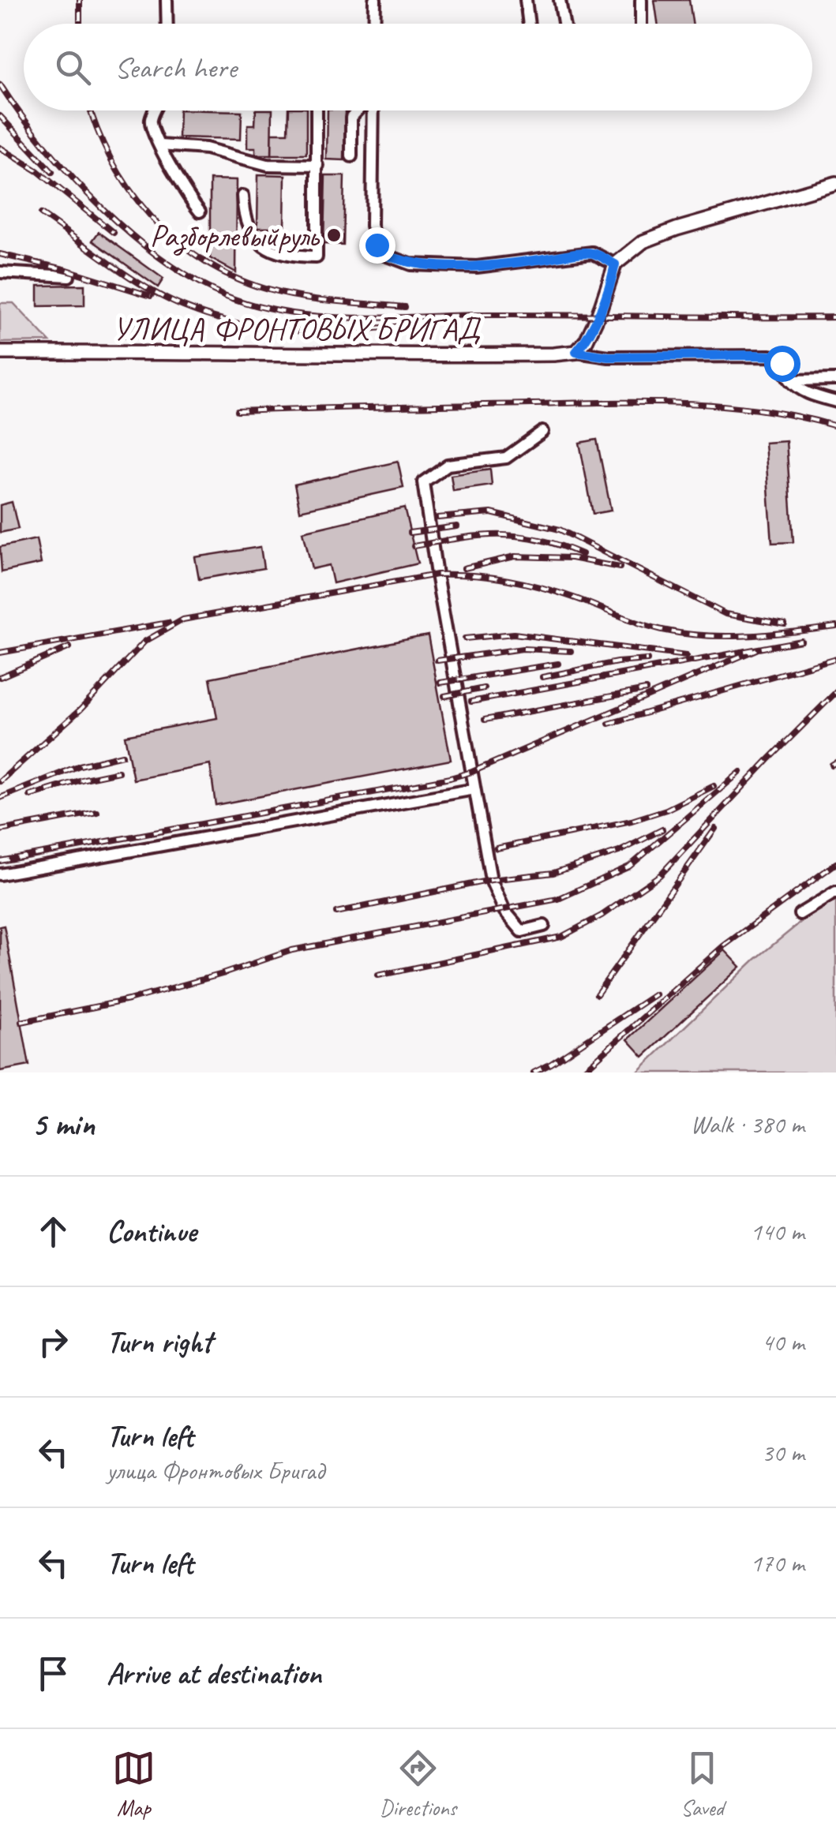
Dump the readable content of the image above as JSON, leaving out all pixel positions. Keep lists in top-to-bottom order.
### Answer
{
  "streets": {
    "main road": ["УЛИЦА ФРОНТОВЫХ БРИГАД"]
  },
  "places": ["Разборлевыйруль"],
  "page": {
    "search": "Search here",
    "heading": ["5 min", "Walk · 380 m"],
    "list": [
      ["Continue", "140 m"],
      ["Turn right", "40 m"],
      ["Turn left", "улица Фронтовых Бригад", "30 m"],
      ["Turn left", "170 m"],
      "Arrive at destination"
    ],
    "nav": ["Map", "Directions", "Saved"]
  }
}
